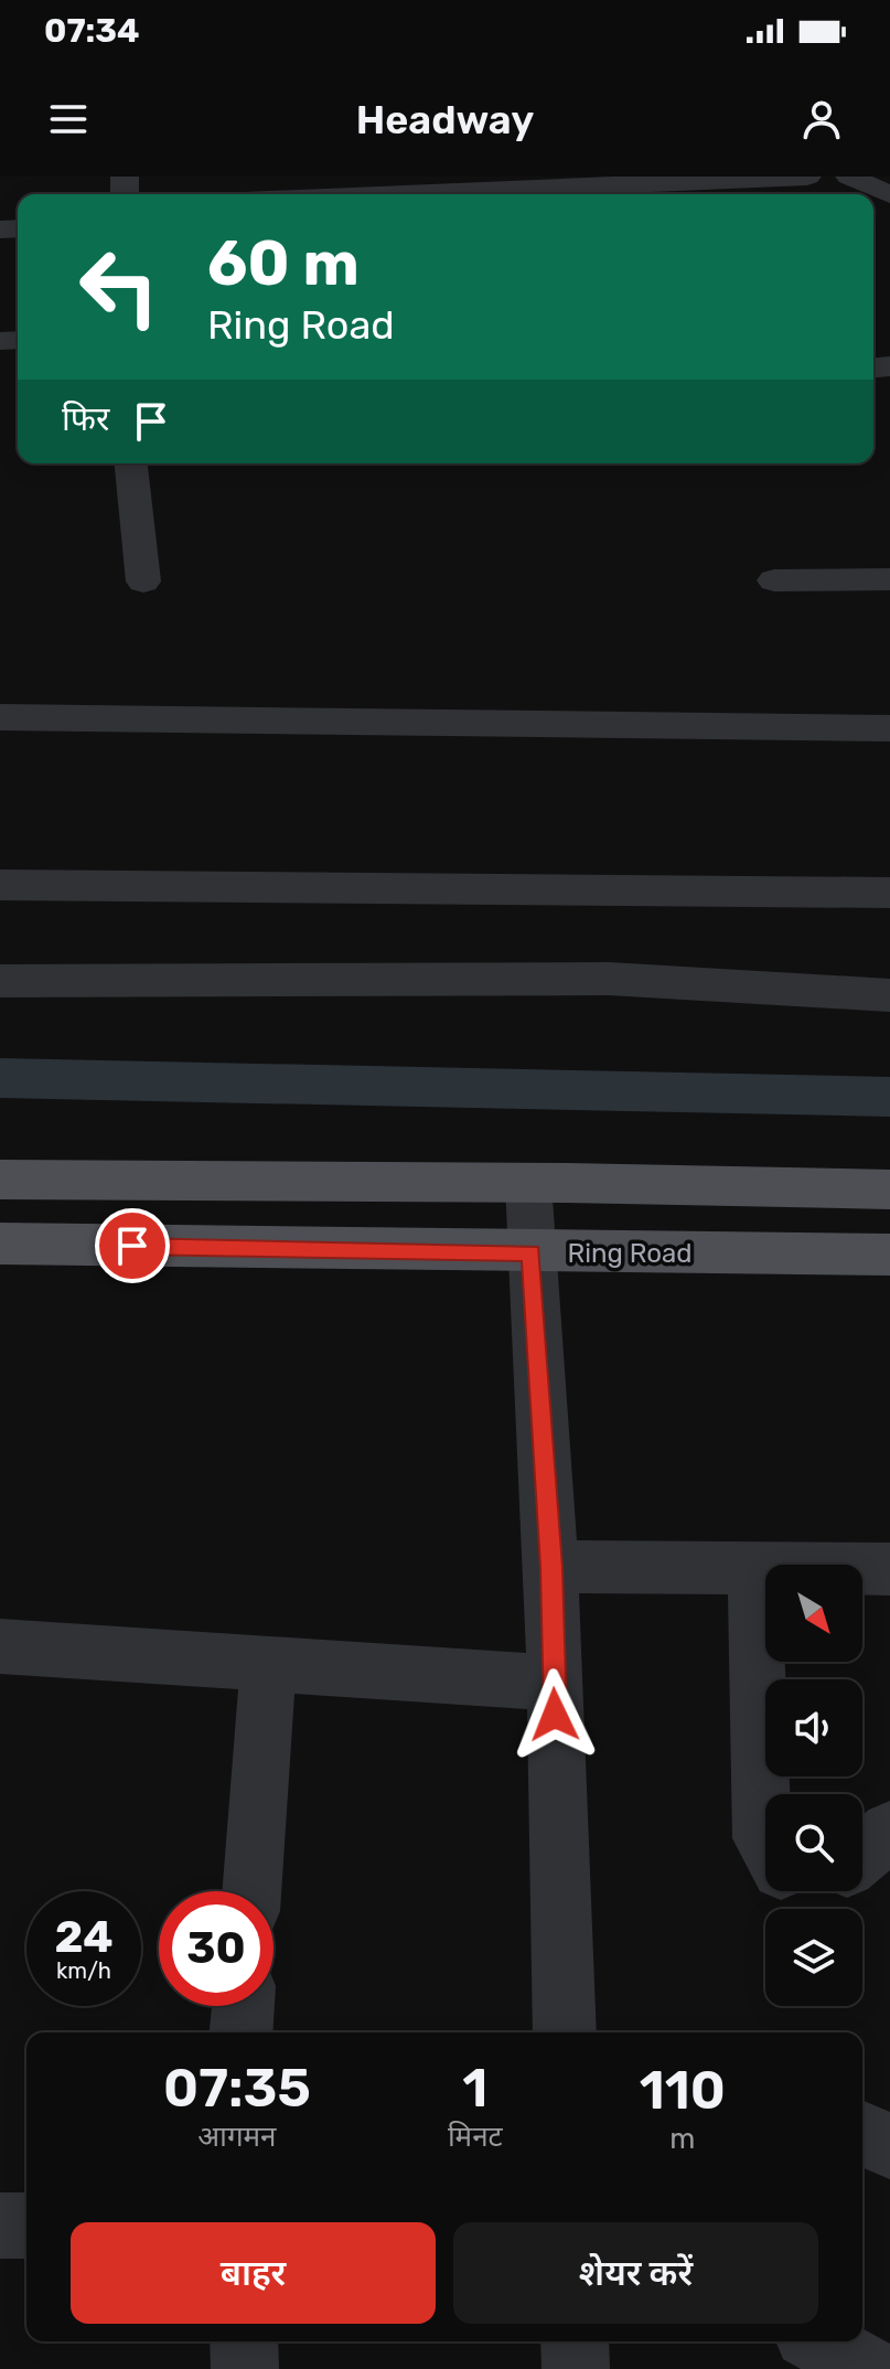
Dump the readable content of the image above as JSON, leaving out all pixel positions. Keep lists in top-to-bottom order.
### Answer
{
  "streets": {
    "main road": ["Ring Road"]
  },
  "north": "bottom right",
  "page": {
    "status": "07:34",
    "header": "Headway",
    "turn": ["60 m", "Ring Road"],
    "then": "फिर",
    "speed": "24 km/h",
    "limit": "30",
    "eta": [
      "07:35",
      "आगमन",
      "1",
      "मिनट",
      "110",
      "m"
    ],
    "buttons": ["बाहर", "शेयर करें"]
  }
}
